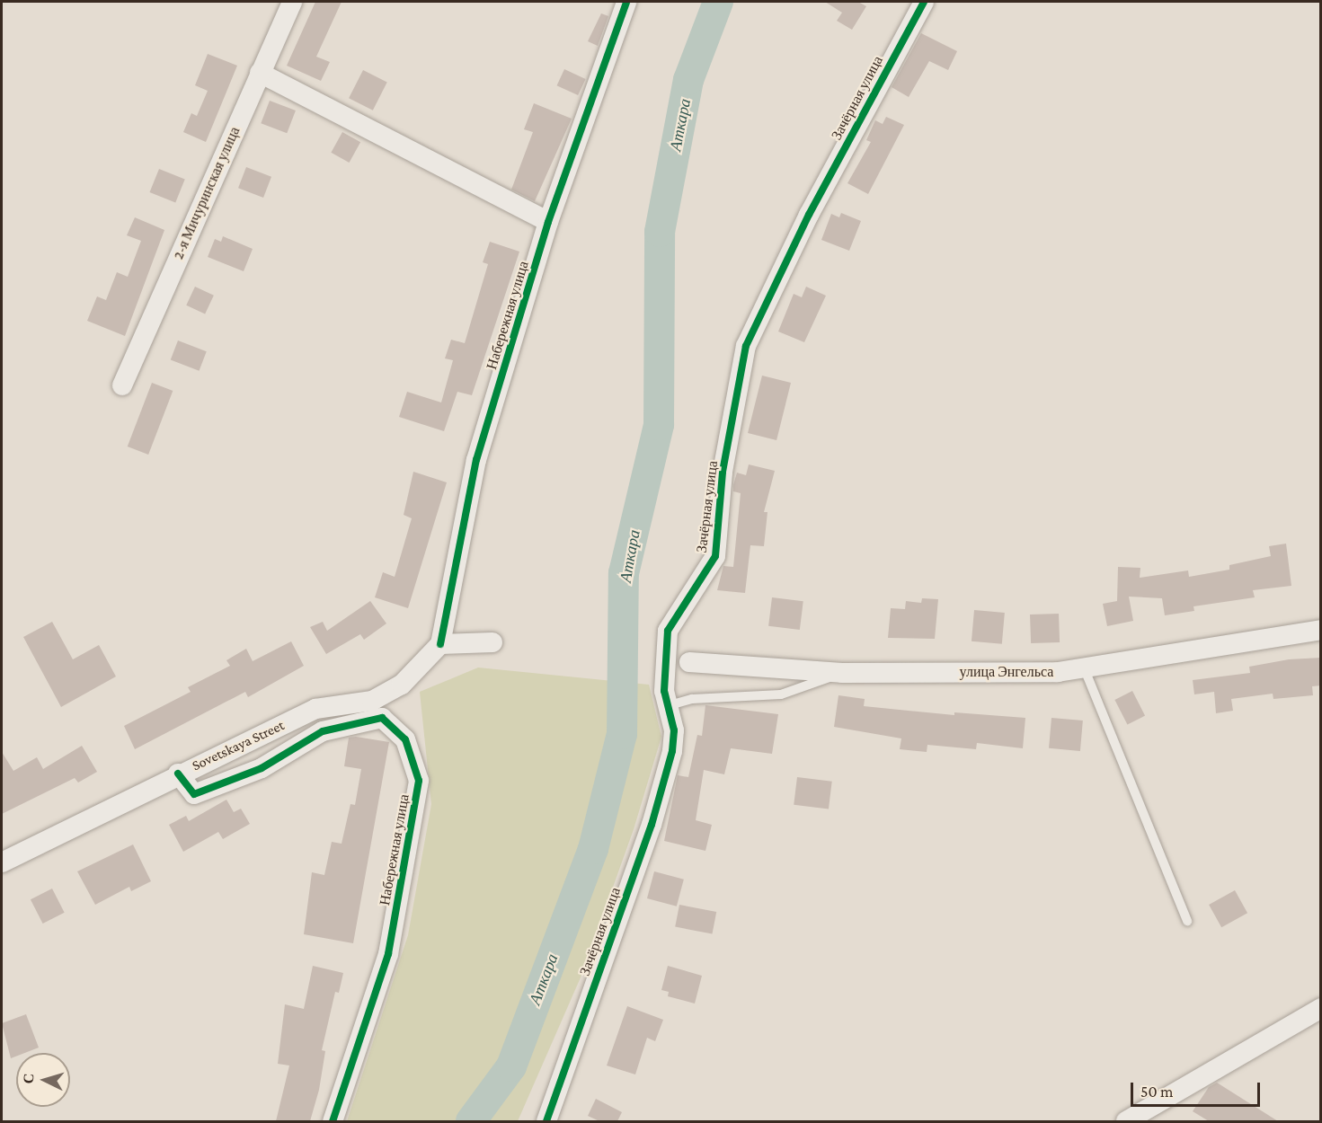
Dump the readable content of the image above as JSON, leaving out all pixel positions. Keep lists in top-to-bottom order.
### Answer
{
  "streets": {
    "street": [
      "Зачёрная улица",
      "2-я Мичуринская улица",
      "Набережная улица",
      "улица Энгельса",
      "Sovetskaya Street"
    ]
  },
  "crossings": [
    ["Набережная улица", "Sovetskaya Street"]
  ],
  "water": ["Аткара"],
  "scale_bar": "50 m",
  "north": "left"
}
